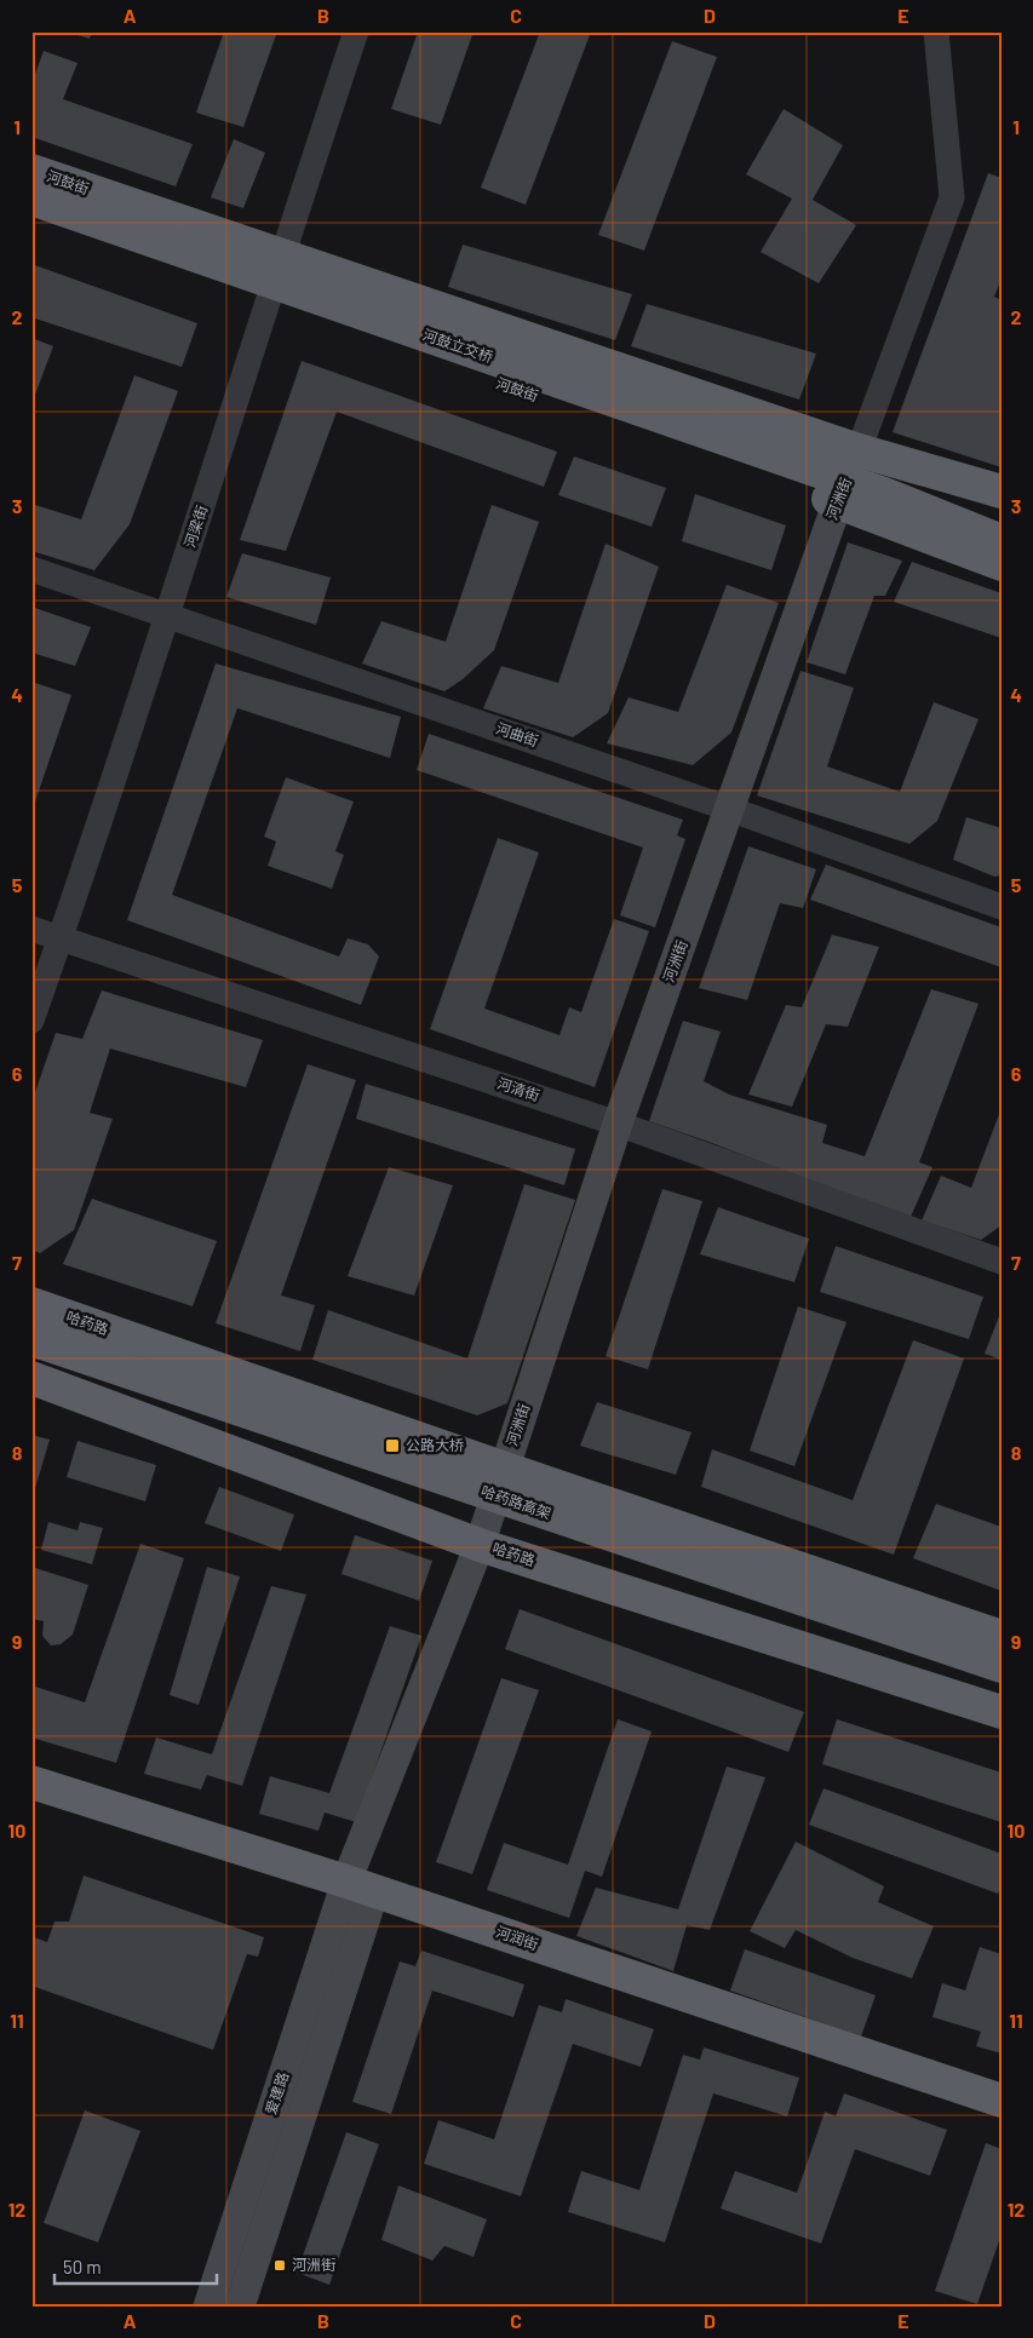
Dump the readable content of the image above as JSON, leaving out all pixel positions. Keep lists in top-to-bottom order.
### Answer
{
  "streets": {
    "highway": [
      "河鼓街",
      "河鼓立交桥",
      "哈药路",
      "哈药路高架",
      "河润街"
    ],
    "main road": ["河洲街", "爱建路"],
    "street": ["河梁街", "河曲街", "河清街"]
  },
  "crossings": [
    ["河鼓街", "河洲街"],
    ["河鼓街", "河梁街"],
    ["河洲街", "河曲街"],
    ["河洲街", "河清街"],
    ["河洲街", "哈药路"],
    ["河洲街", "河润街"],
    ["河洲街", "爱建路"],
    ["河梁街", "河曲街"],
    ["河梁街", "河清街"],
    ["河润街", "爱建路"]
  ],
  "places": {
    "transit": ["公路大桥", "河洲街"]
  },
  "scale_bar": "50 m",
  "grid": {
    "columns": [
      "A",
      "B",
      "C",
      "D",
      "E"
    ],
    "rows": [
      "1",
      "2",
      "3",
      "4",
      "5",
      "6",
      "7",
      "8",
      "9",
      "10",
      "11",
      "12"
    ]
  }
}
